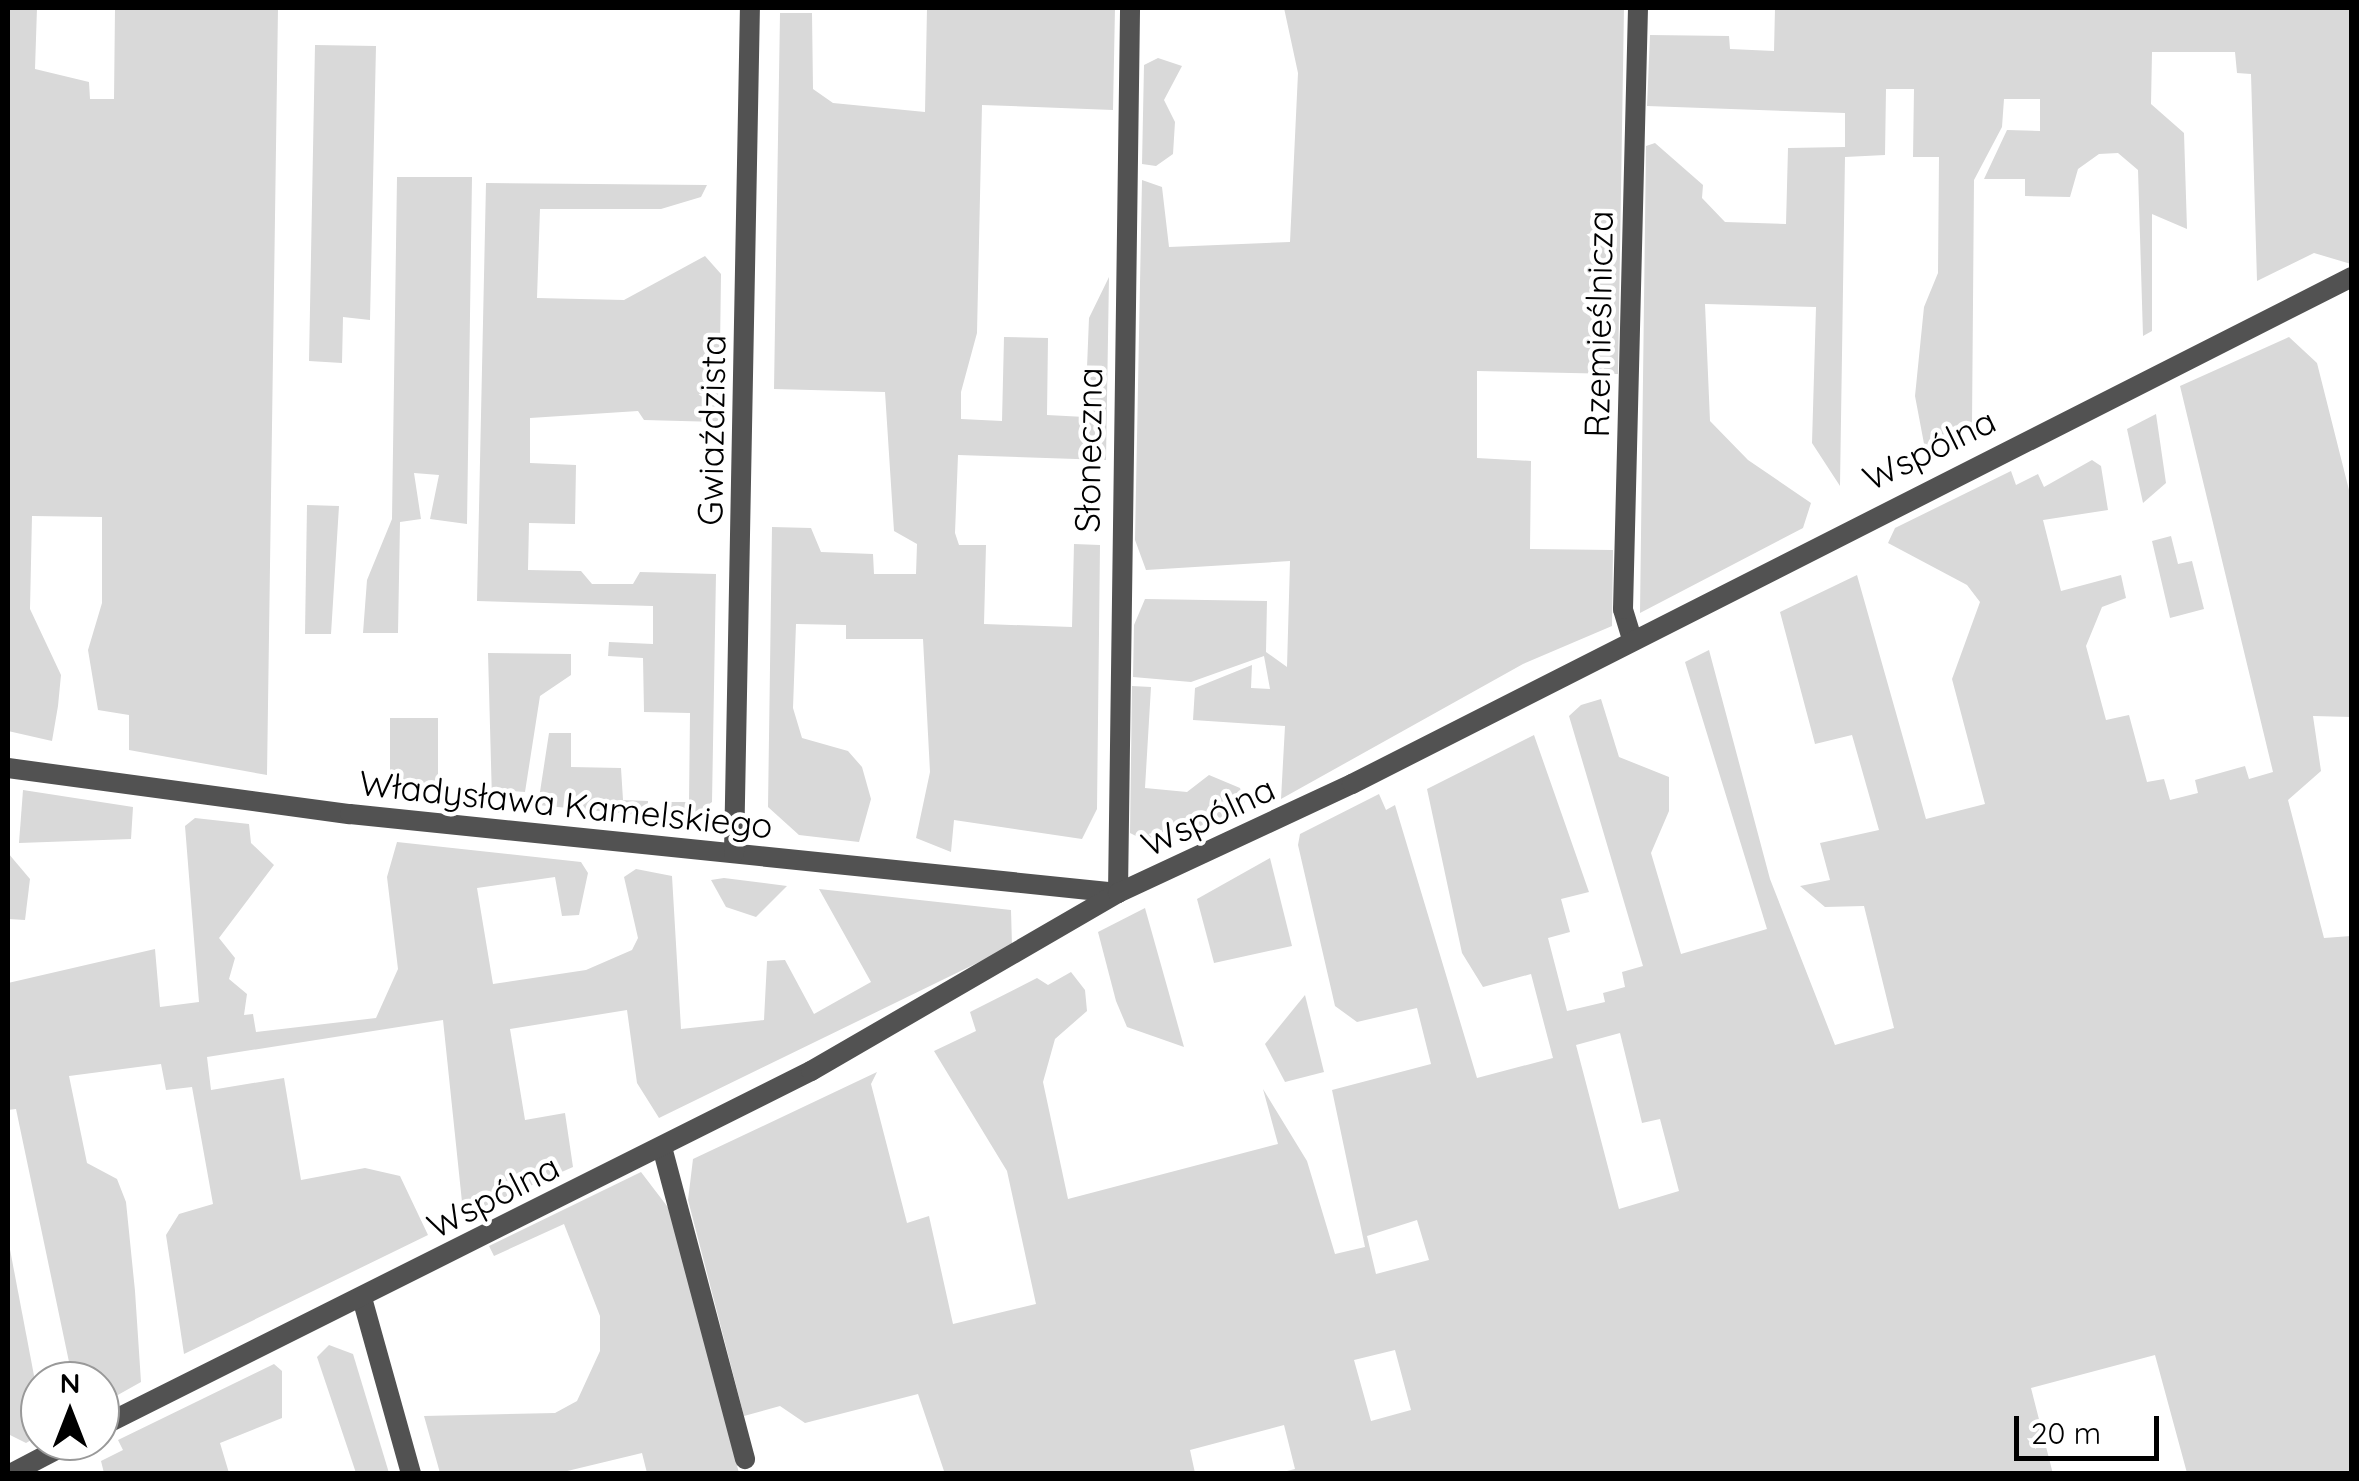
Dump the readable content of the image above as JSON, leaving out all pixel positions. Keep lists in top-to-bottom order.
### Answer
{
  "streets": {
    "street": [
      "Rzemieślnicza",
      "Gwiaździsta",
      "Wspólna",
      "Słoneczna",
      "Władysława Kamelskiego"
    ]
  },
  "crossings": [
    ["Rzemieślnicza", "Wspólna"],
    ["Gwiaździsta", "Władysława Kamelskiego"],
    ["Wspólna", "Słoneczna"],
    ["Wspólna", "Władysława Kamelskiego"],
    ["Słoneczna", "Władysława Kamelskiego"]
  ],
  "scale_bar": "20 m",
  "north": "top"
}
